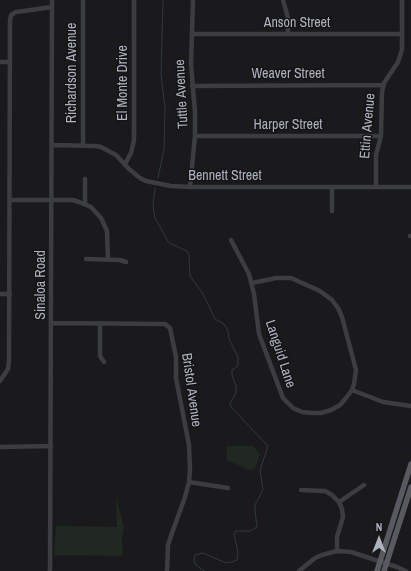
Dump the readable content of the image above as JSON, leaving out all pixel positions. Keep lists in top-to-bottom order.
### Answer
{
  "streets": {
    "street": [
      "Anson Street",
      "Richardson Avenue",
      "Weaver Street",
      "El Monte Drive",
      "Tuttle Avenue",
      "Harper Street",
      "Ettin Avenue",
      "Bennett Street",
      "Sinaloa Road",
      "Languid Lane",
      "Bristol Avenue"
    ]
  },
  "crossings": [
    ["Anson Street", "Tuttle Avenue"],
    ["Anson Street", "Ettin Avenue"],
    ["Richardson Avenue", "Bennett Street"],
    ["Weaver Street", "Tuttle Avenue"],
    ["Weaver Street", "Ettin Avenue"],
    ["El Monte Drive", "Bennett Street"],
    ["Tuttle Avenue", "Harper Street"],
    ["Tuttle Avenue", "Bennett Street"],
    ["Harper Street", "Ettin Avenue"],
    ["Ettin Avenue", "Bennett Street"],
    ["Bennett Street", "Sinaloa Road"],
    ["Sinaloa Road", "Bristol Avenue"]
  ],
  "north": "top"
}
